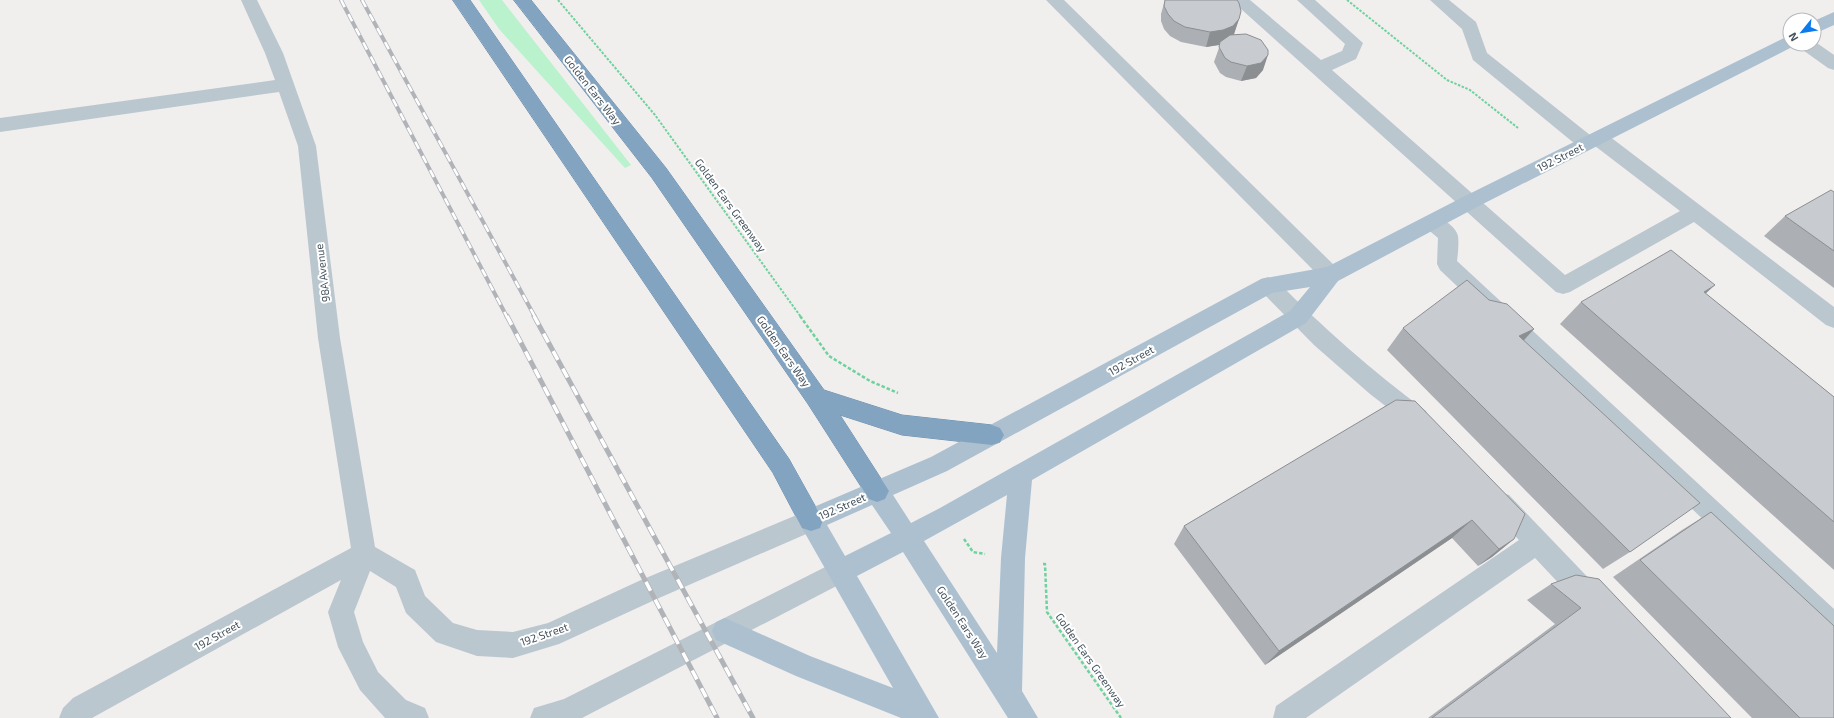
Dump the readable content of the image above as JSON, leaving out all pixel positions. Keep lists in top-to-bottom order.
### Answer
{
  "streets": {
    "highway": ["Golden Ears Way"],
    "main road": ["192 Street"],
    "street": ["98A Avenue"],
    "path": ["Golden Ears Greenway"]
  },
  "crossings": [
    ["Golden Ears Way", "192 Street"],
    ["192 Street", "98A Avenue"]
  ],
  "north": "bottom left"
}
